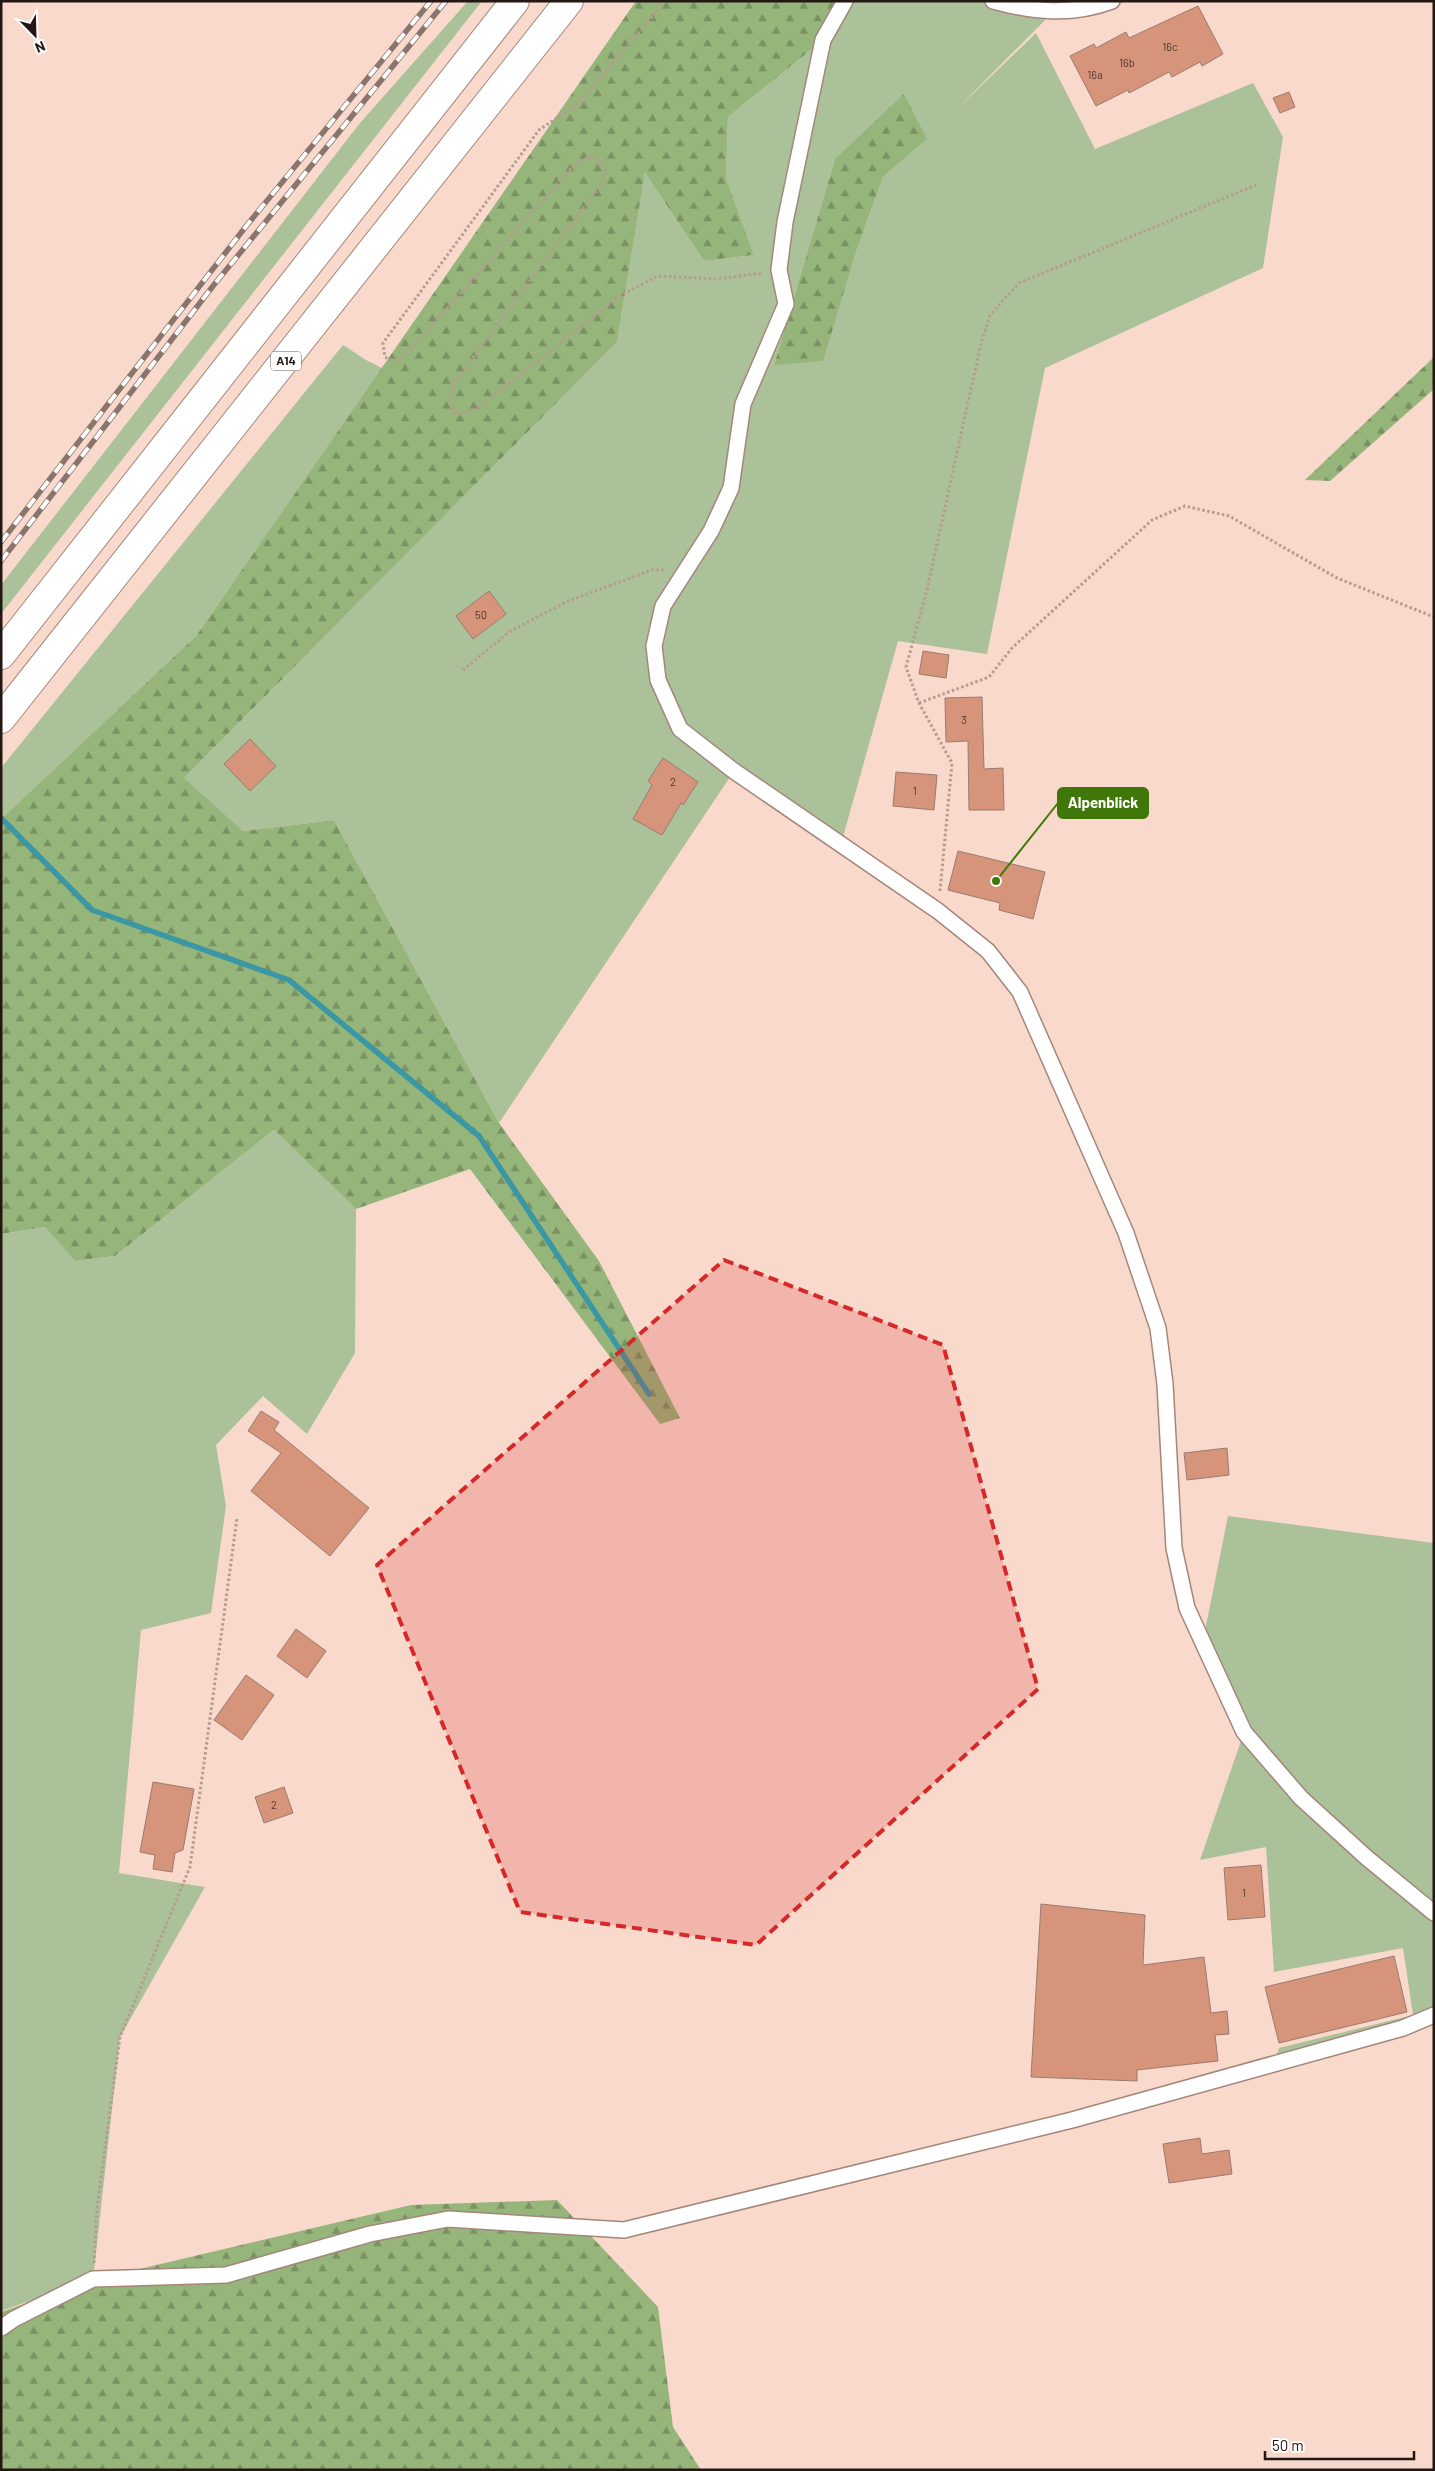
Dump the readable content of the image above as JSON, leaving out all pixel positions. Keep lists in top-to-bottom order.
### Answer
{
  "streets": {
    "highway": ["A14"]
  },
  "places": ["Alpenblick"],
  "house_numbers": [
    "16c",
    "16b",
    "16a",
    "50",
    "3",
    "2",
    "1",
    "2",
    "1"
  ],
  "scale_bar": "50 m",
  "north": "bottom right"
}
